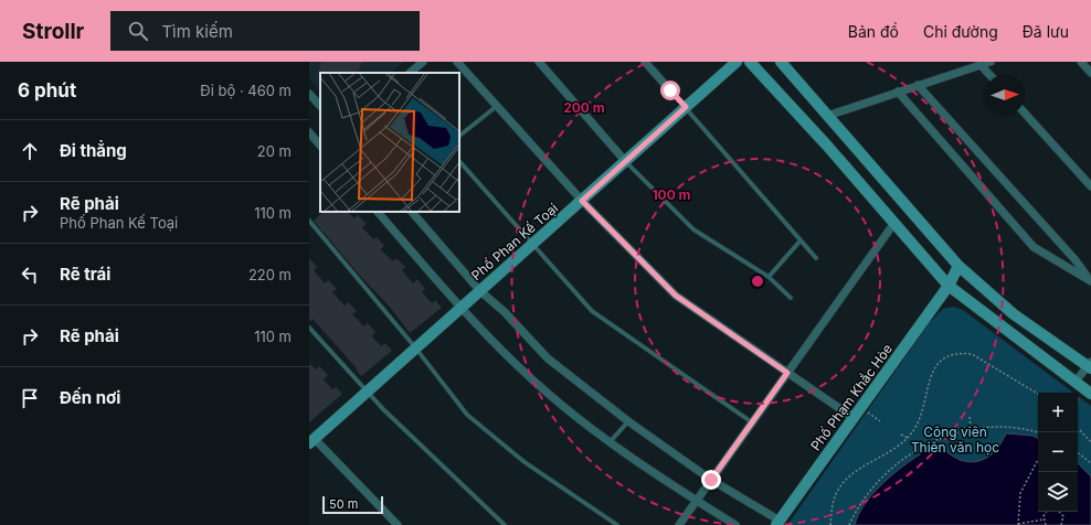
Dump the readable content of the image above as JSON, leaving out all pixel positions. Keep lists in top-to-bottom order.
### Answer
{
  "streets": {
    "main road": ["Phố Phan Kế Toại", "Phố Phạm Khắc Hòe"]
  },
  "parks": ["Công viên Thiên văn học"],
  "scale_bar": "50 m",
  "north": "right",
  "page": {
    "header": "Strollr",
    "search": "Tìm kiếm",
    "nav": ["Bản đồ", "Chỉ đường", "Đã lưu"],
    "heading": ["6 phút", "Đi bộ · 460 m"],
    "list": [
      ["Đi thẳng", "20 m"],
      ["Rẽ phải", "Phố Phan Kế Toại", "110 m"],
      ["Rẽ trái", "220 m"],
      ["Rẽ phải", "110 m"],
      "Đến nơi"
    ],
    "map_buttons": ["+", "−"],
    "scale": "50 m"
  },
  "rings": ["200 m", "100 m"]
}
